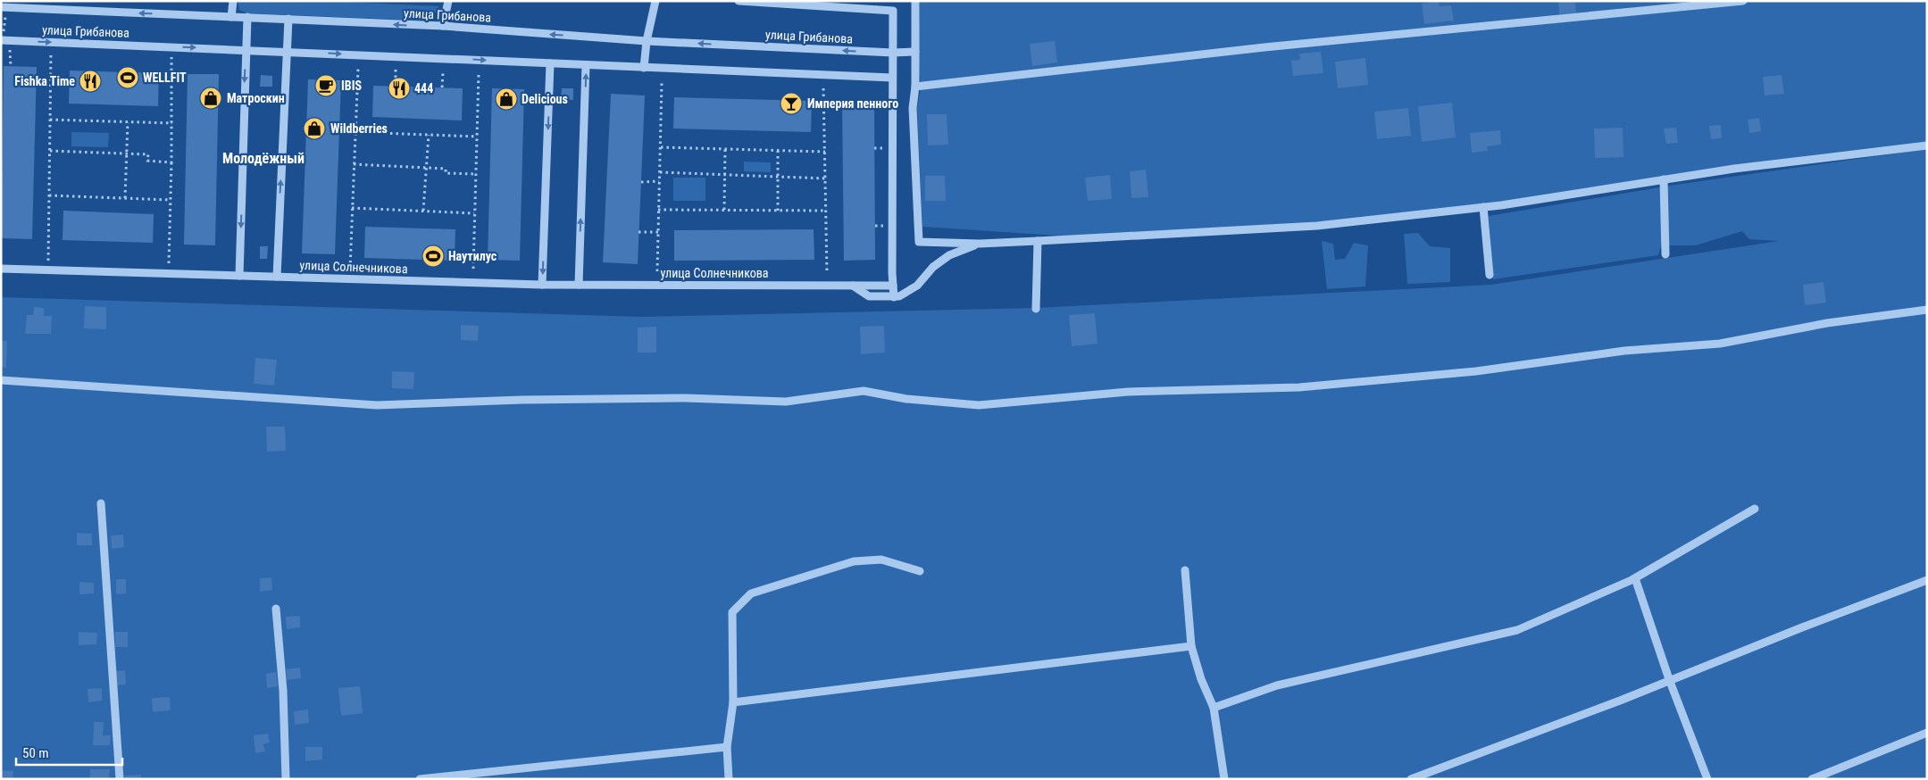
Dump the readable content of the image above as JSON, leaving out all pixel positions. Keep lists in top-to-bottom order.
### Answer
{
  "streets": {
    "street": ["улица Грибанова", "улица Солнечникова"]
  },
  "districts": ["Молодёжный"],
  "places": {
    "sports": ["WELLFIT", "Наутилус"],
    "restaurant": ["Fishka Time", "444"],
    "cafe": ["IBIS"],
    "shop": ["Матроскин", "Delicious", "Wildberries"],
    "bar": ["Империя пенного"]
  },
  "scale_bar": "50 m"
}
